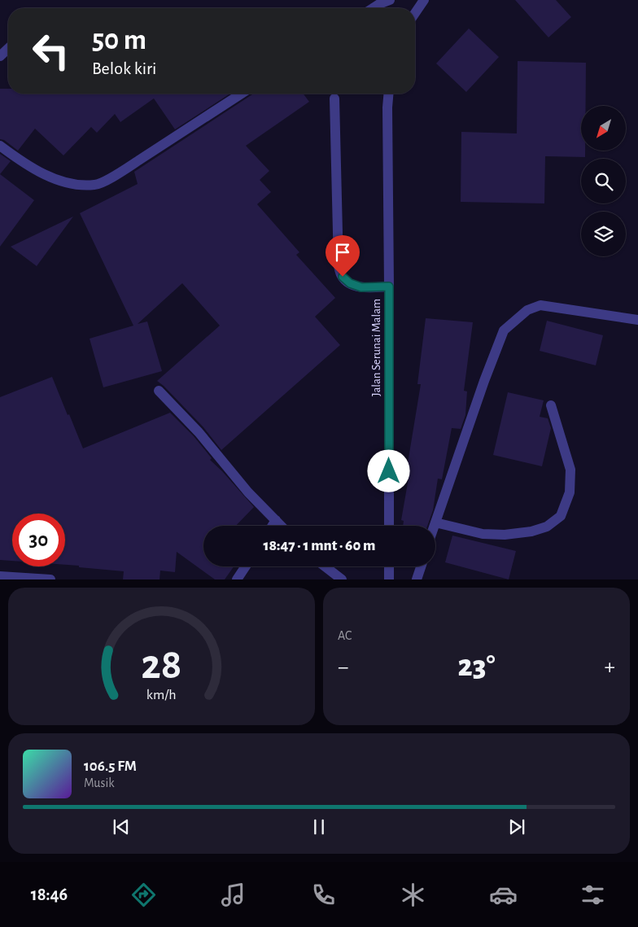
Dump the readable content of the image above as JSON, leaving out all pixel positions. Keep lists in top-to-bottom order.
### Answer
{
  "streets": {
    "street": ["Jalan Serunai Malam"]
  },
  "north": "bottom left",
  "page": {
    "turn": ["50 m", "Belok kiri"],
    "limit": "30",
    "trip": "18:47 · 1 mnt · 60 m",
    "tile": "AC",
    "heat": ["−", "23°", "+"],
    "song": ["106.5 FM", "Musik"],
    "tabs": "18:46",
    "gauge": ["28", "km/h"]
  }
}
